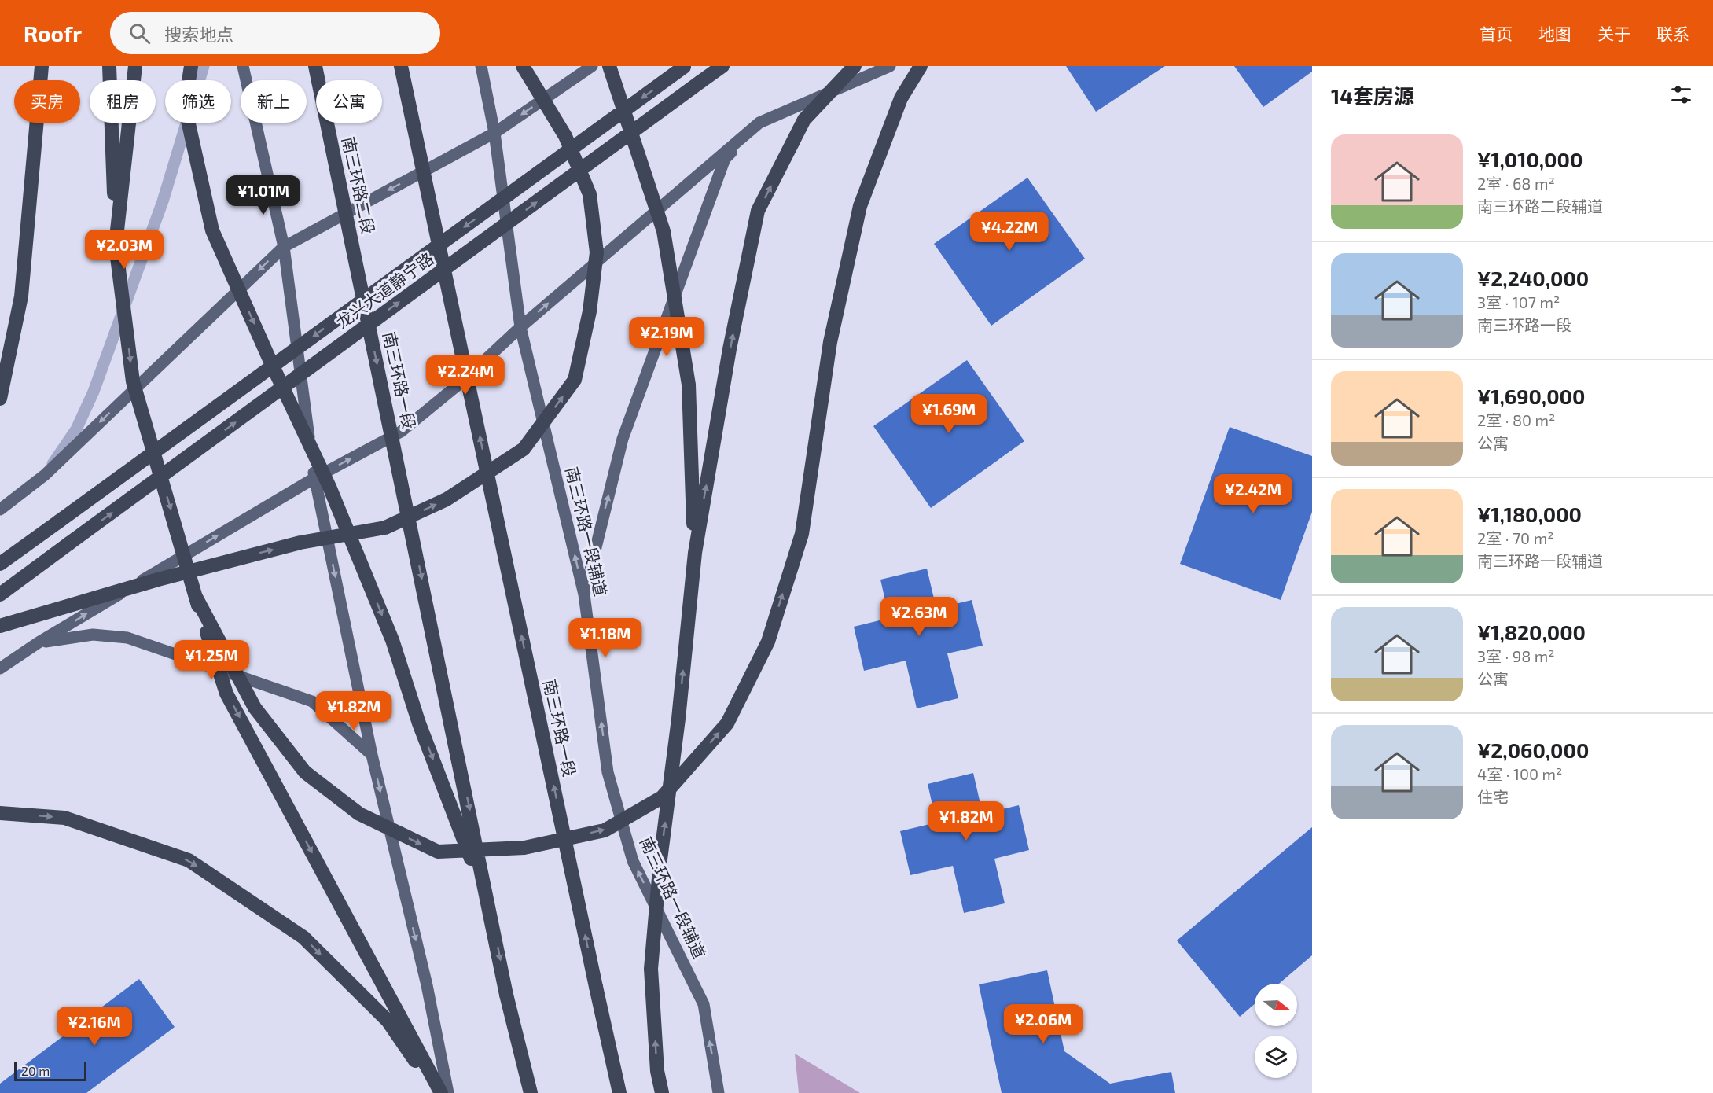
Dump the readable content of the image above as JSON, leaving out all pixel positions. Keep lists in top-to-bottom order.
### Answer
{
  "streets": {
    "highway": ["南三环路二段", "龙兴大道静宁路", "南三环路一段"],
    "main road": ["南三环路一段辅道"]
  },
  "crossings": [
    ["南三环路二段", "南三环路一段"]
  ],
  "one_way": ["南三环路一段辅道"],
  "scale_bar": "20 m",
  "north": "right",
  "page": {
    "header": "Roofr",
    "search": "搜索地点",
    "nav": [
      "首页",
      "地图",
      "关于",
      "联系"
    ],
    "heading": "14套房源",
    "chip": [
      "买房",
      "租房",
      "筛选",
      "新上",
      "公寓"
    ],
    "list": [
      {
        "name": "¥1,010,000",
        "note": "2室 · 68 m² · 南三环路二段辅道"
      },
      {
        "name": "¥2,240,000",
        "note": "3室 · 107 m² · 南三环路一段"
      },
      {
        "name": "¥1,690,000",
        "note": "2室 · 80 m² · 公寓"
      },
      {
        "name": "¥1,180,000",
        "note": "2室 · 70 m² · 南三环路一段辅道"
      },
      {
        "name": "¥1,820,000",
        "note": "3室 · 98 m² · 公寓"
      },
      {
        "name": "¥2,060,000",
        "note": "4室 · 100 m² · 住宅"
      }
    ],
    "price": [
      "¥1.01M",
      "¥4.22M",
      "¥2.03M",
      "¥2.19M",
      "¥2.24M",
      "¥1.69M",
      "¥2.42M",
      "¥2.63M",
      "¥1.18M",
      "¥1.25M",
      "¥1.82M",
      "¥1.82M",
      "¥2.06M",
      "¥2.16M"
    ],
    "scale": "20 m"
  }
}
